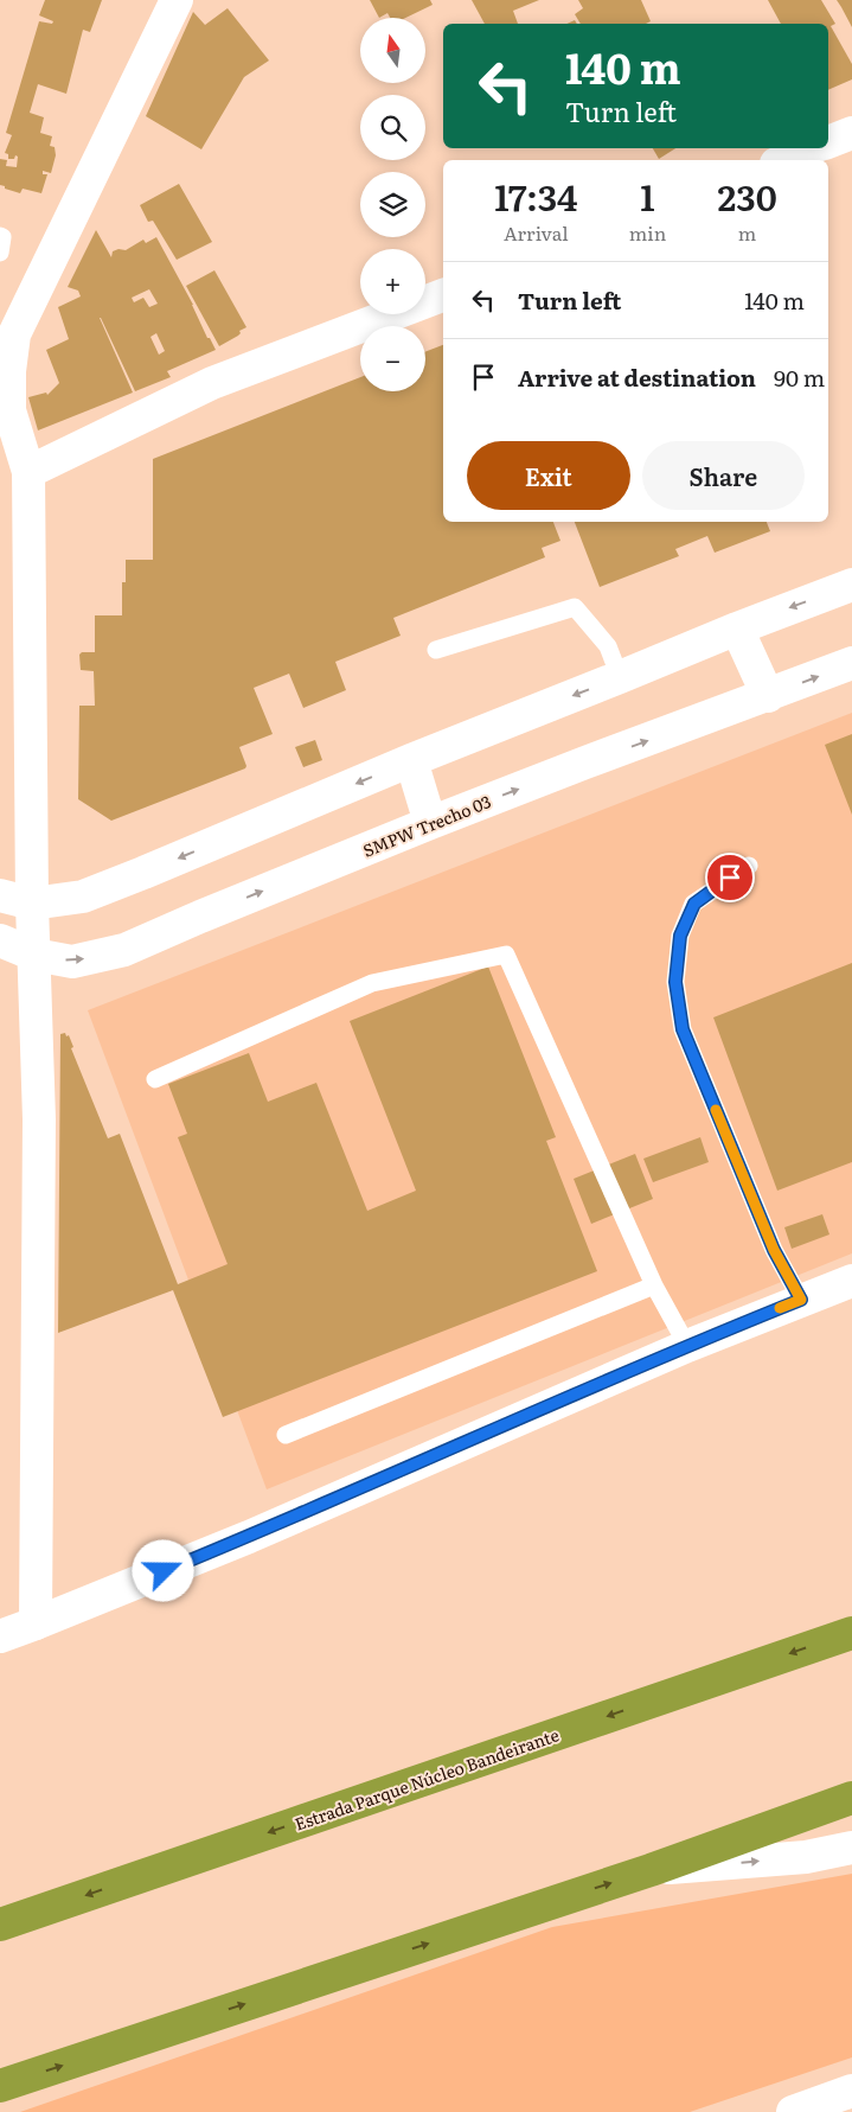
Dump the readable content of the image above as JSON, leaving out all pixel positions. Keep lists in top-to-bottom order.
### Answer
{
  "streets": {
    "highway": ["Estrada Parque Núcleo Bandeirante"],
    "street": ["SMPW Trecho 03"]
  },
  "north": "top",
  "page": {
    "map_buttons": ["+", "−"],
    "turn": ["140 m", "Turn left"],
    "eta": [
      "17:34",
      "Arrival",
      "1",
      "min",
      "230",
      "m"
    ],
    "list": [
      {
        "name": "Turn left",
        "value": "140 m"
      },
      {
        "name": "Arrive at destination",
        "value": "90 m"
      }
    ],
    "buttons": ["Exit", "Share"]
  }
}
